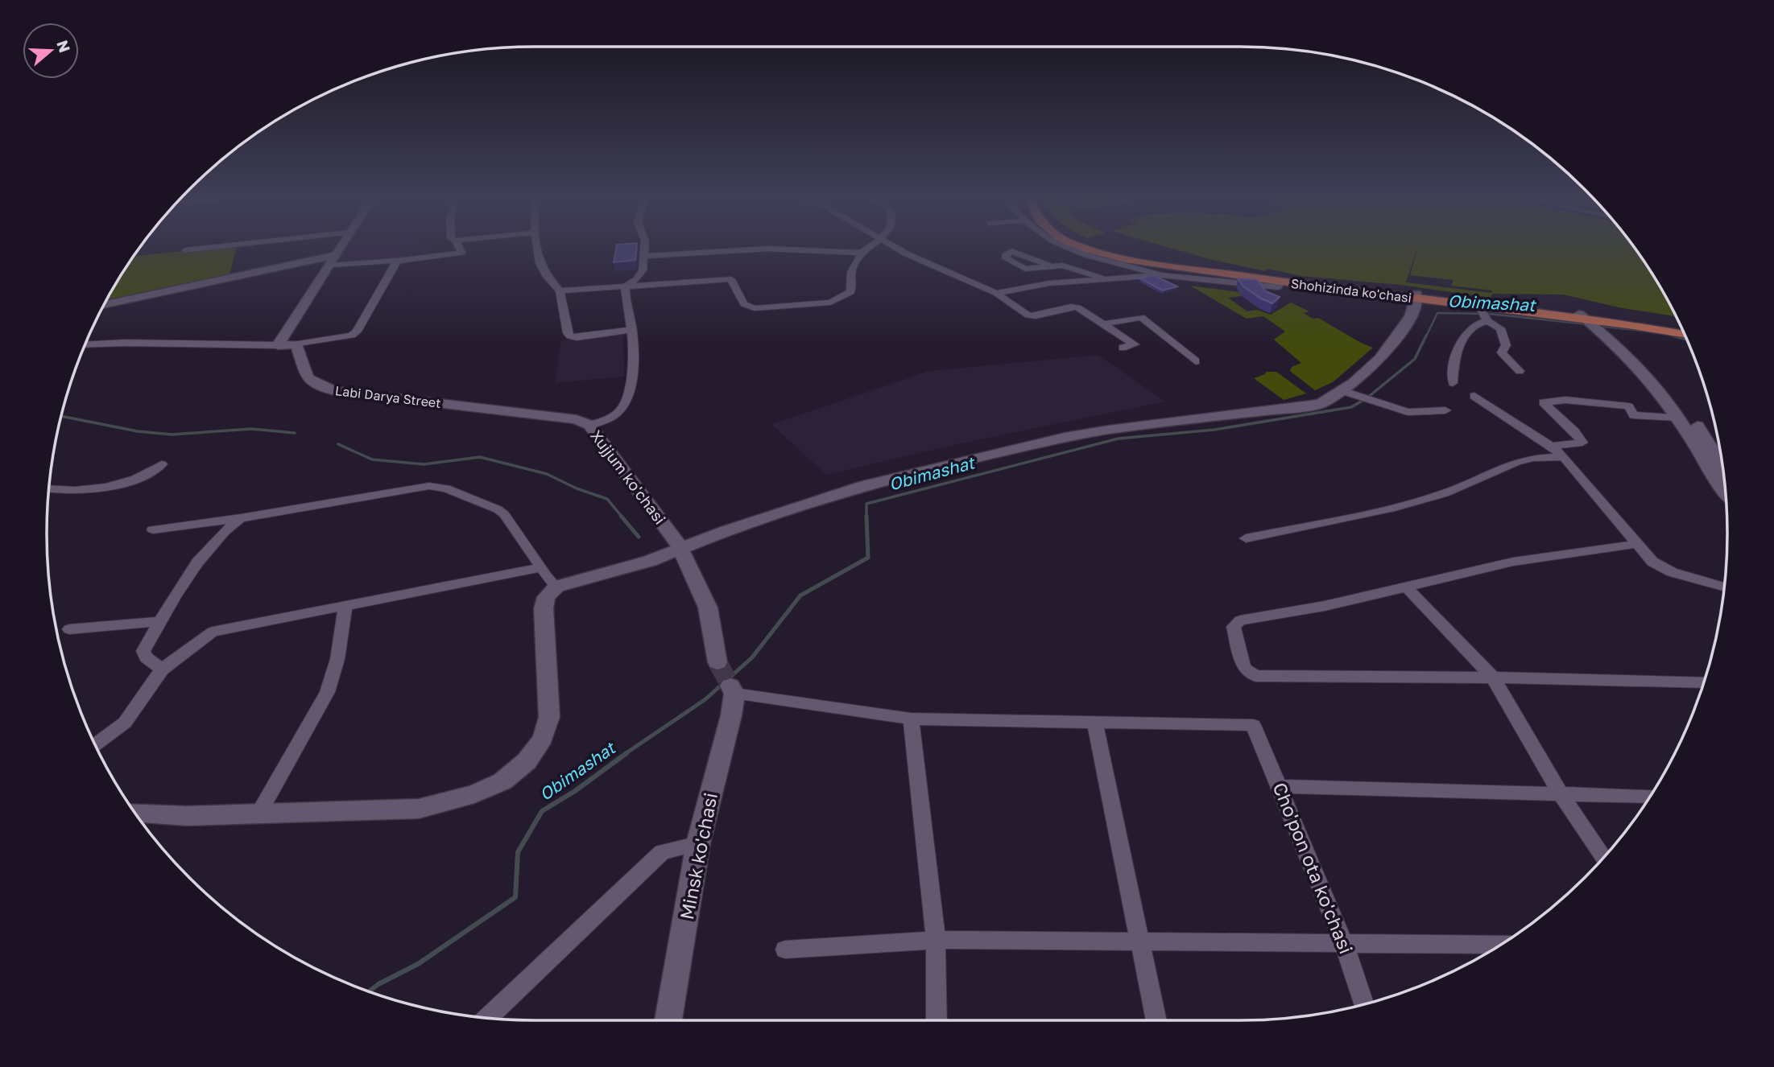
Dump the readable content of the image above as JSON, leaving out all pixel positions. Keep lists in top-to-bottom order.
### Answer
{
  "streets": {
    "main road": ["Shohizinda ko'chasi"],
    "street": [
      "Labi Darya Street",
      "Xujjum ko'chasi",
      "Minsk ko'chasi",
      "Cho'pon ota ko'chasi"
    ]
  },
  "crossings": [
    ["Labi Darya Street", "Xujjum ko'chasi"]
  ],
  "water": ["Obimashat"],
  "north": "right"
}
